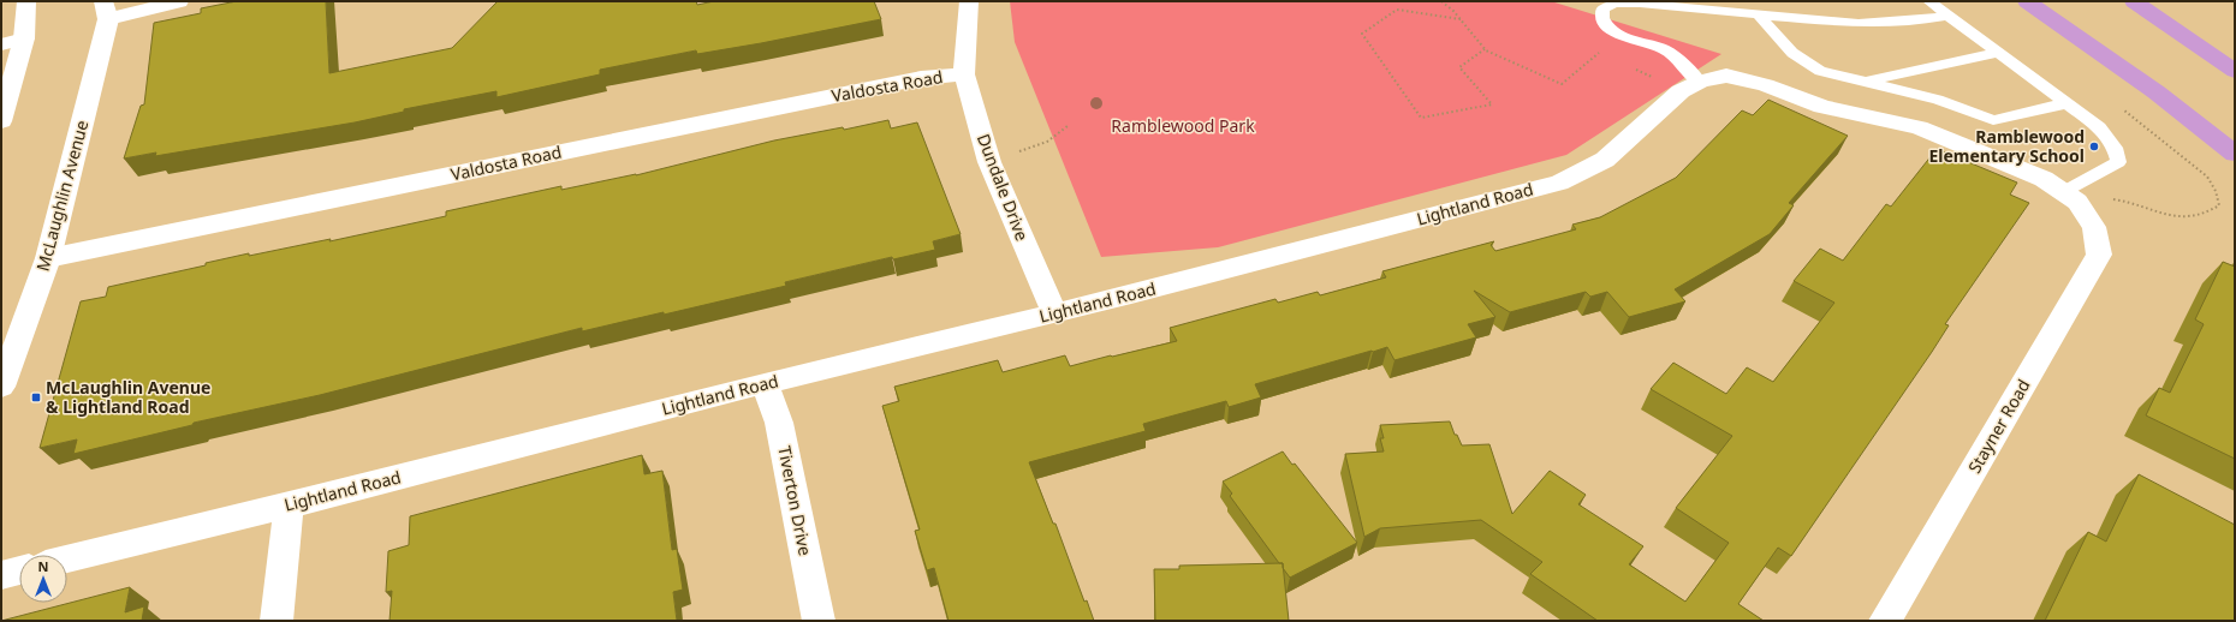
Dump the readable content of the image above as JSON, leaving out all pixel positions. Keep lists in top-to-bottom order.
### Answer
{
  "streets": {
    "street": [
      "Valdosta Road",
      "Dundale Drive",
      "McLaughlin Avenue",
      "Lightland Road",
      "Stayner Road",
      "Tiverton Drive"
    ]
  },
  "crossings": [
    ["Valdosta Road", "Dundale Drive"],
    ["Valdosta Road", "McLaughlin Avenue"],
    ["Dundale Drive", "Lightland Road"],
    ["Lightland Road", "Stayner Road"],
    ["Lightland Road", "Tiverton Drive"]
  ],
  "parks": ["Ramblewood Park"],
  "places": {
    "other": ["Ramblewood Elementary School"],
    "transit": ["McLaughlin Avenue & Lightland Road"]
  },
  "north": "top"
}
